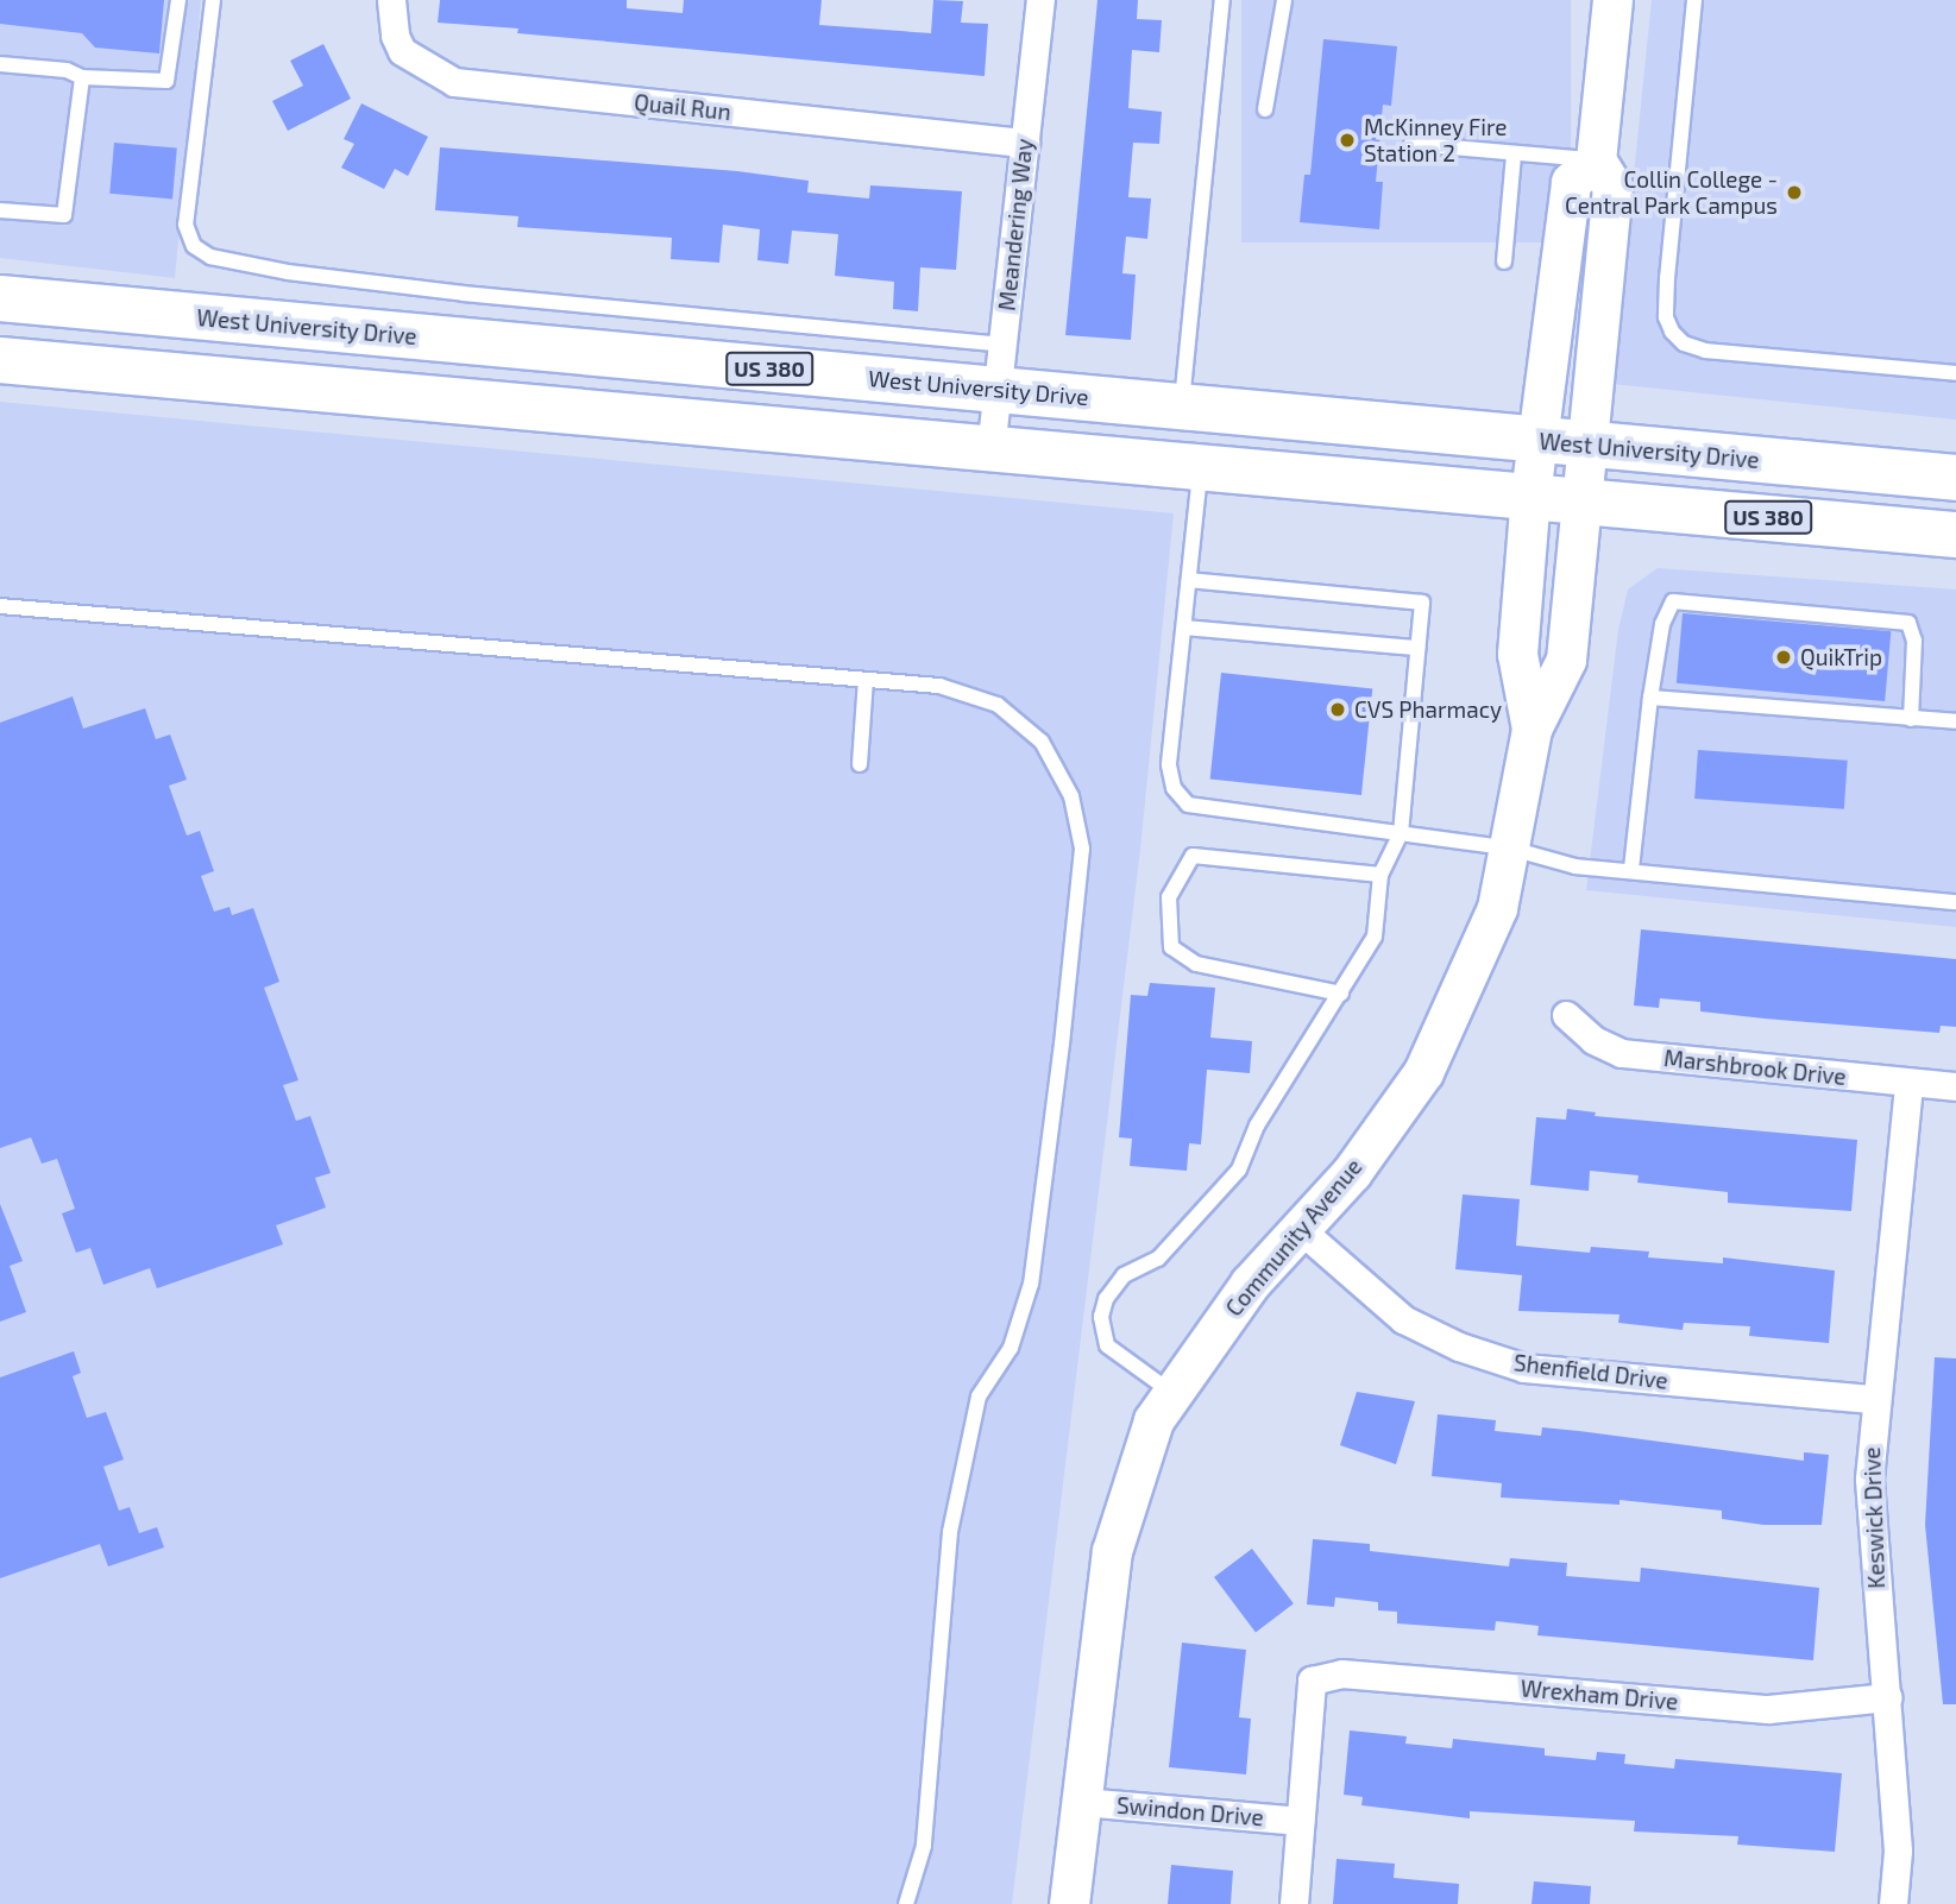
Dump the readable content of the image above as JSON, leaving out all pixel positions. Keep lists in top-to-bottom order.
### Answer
{
  "streets": {
    "highway": ["West University Drive", "US 380"],
    "street": [
      "Quail Run",
      "Meandering Way",
      "Marshbrook Drive",
      "Community Avenue",
      "Shenfield Drive",
      "Keswick Drive",
      "Wrexham Drive",
      "Swindon Drive"
    ]
  },
  "crossings": [
    ["Quail Run", "Meandering Way"],
    ["Meandering Way", "West University Drive"],
    ["Meandering Way", "US 380"],
    ["West University Drive", "Community Avenue"],
    ["US 380", "Community Avenue"],
    ["Marshbrook Drive", "Keswick Drive"],
    ["Community Avenue", "Shenfield Drive"],
    ["Community Avenue", "Swindon Drive"],
    ["Shenfield Drive", "Keswick Drive"],
    ["Keswick Drive", "Wrexham Drive"],
    ["Wrexham Drive", "Swindon Drive"]
  ],
  "places": [
    "McKinney Fire Station 2",
    "Collin College - Central Park Campus",
    "QuikTrip",
    "CVS Pharmacy"
  ]
}
